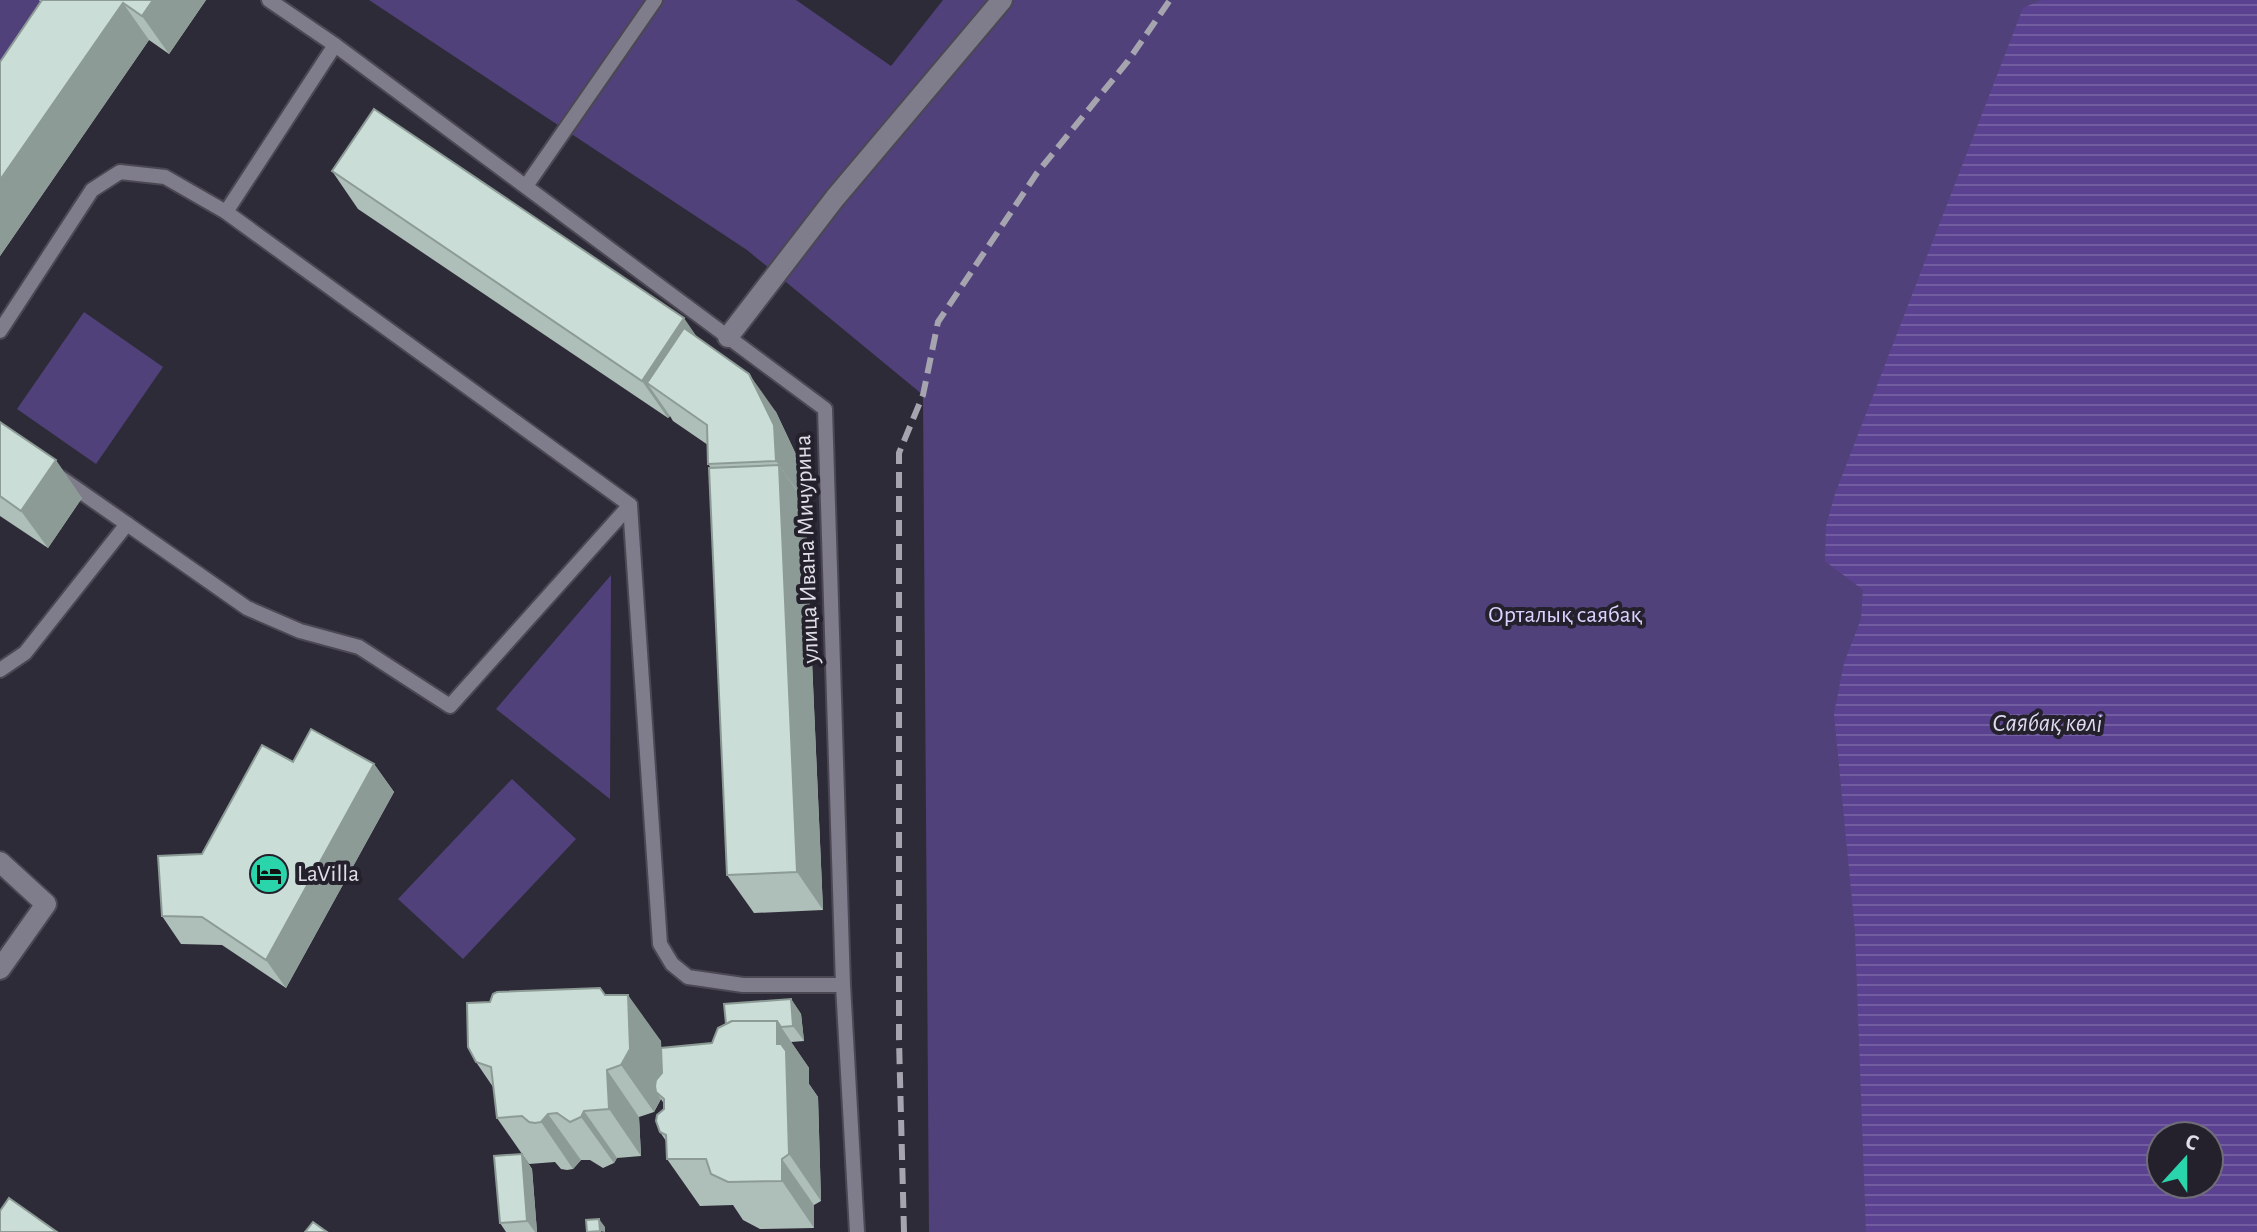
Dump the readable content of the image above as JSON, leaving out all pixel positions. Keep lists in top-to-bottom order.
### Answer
{
  "streets": {
    "lane": ["улица Ивана Мичурина"]
  },
  "water": ["Саябақ көлі"],
  "parks": ["Орталық саябақ"],
  "places": {
    "hotel": ["LaVilla"]
  },
  "north": "top"
}
